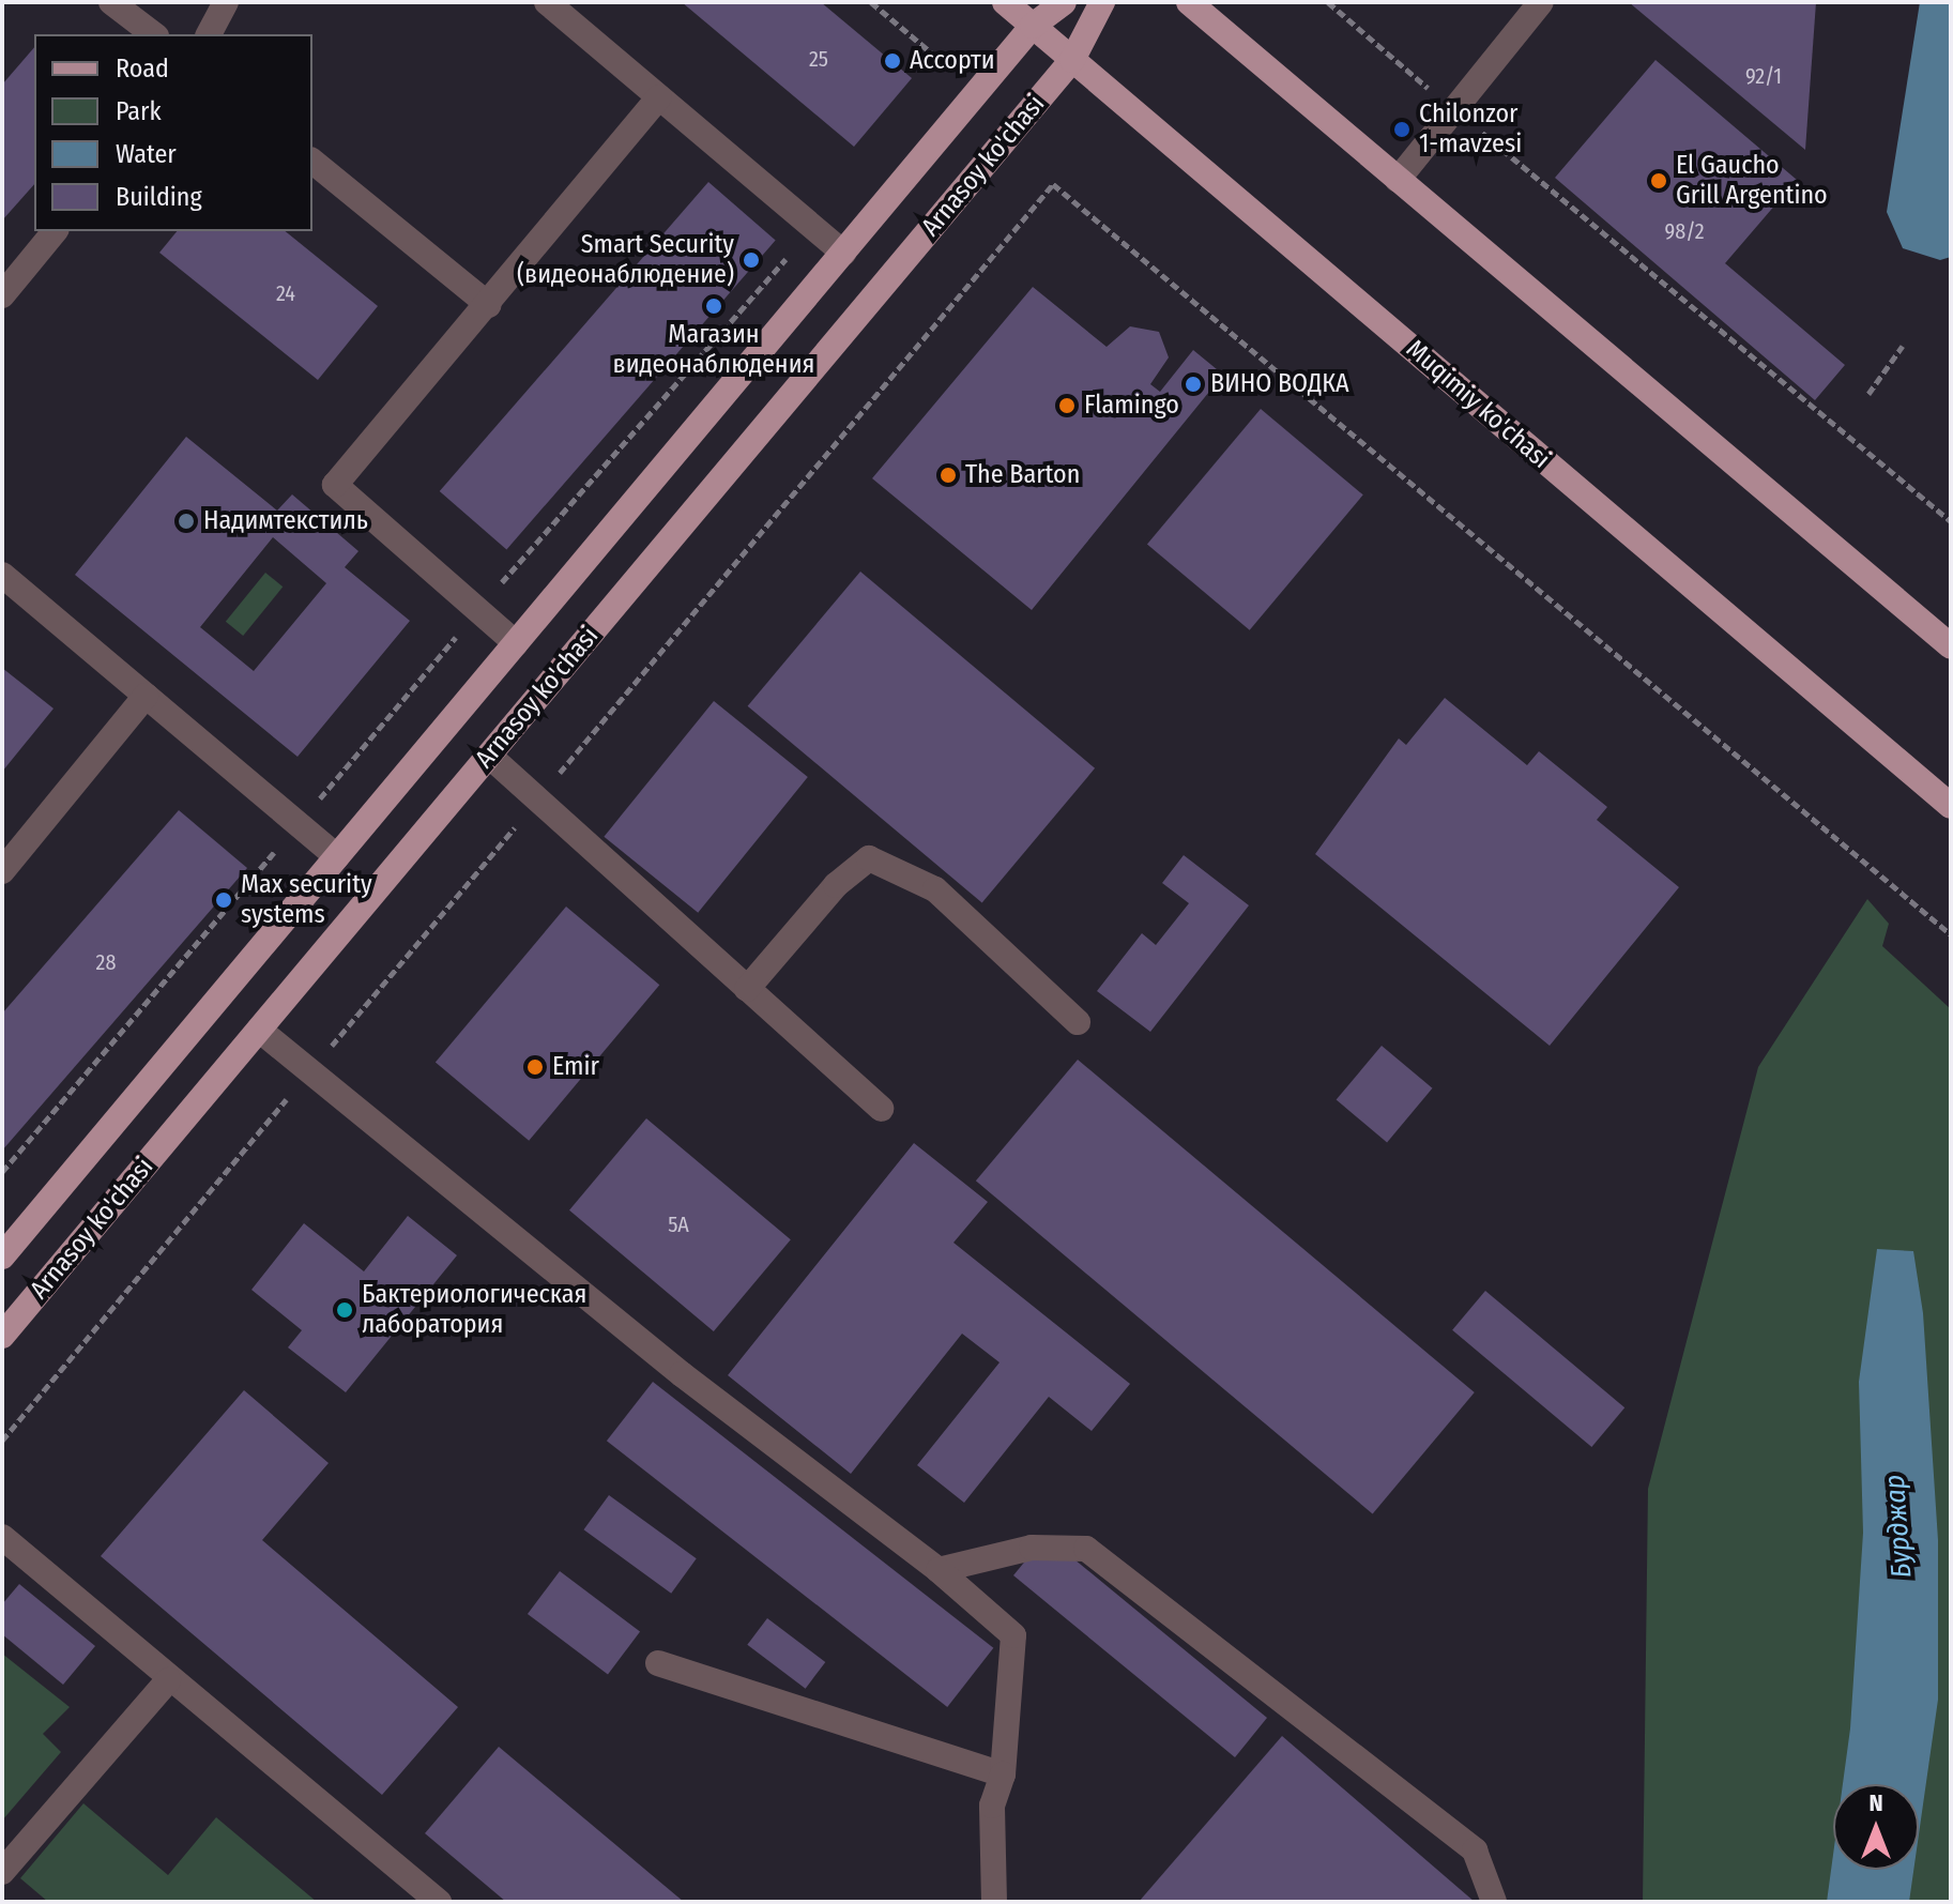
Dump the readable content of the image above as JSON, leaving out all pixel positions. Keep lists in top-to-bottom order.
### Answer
{
  "streets": {
    "main road": ["Arnasoy ko'chasi", "Muqimiy ko'chasi"]
  },
  "crossings": [
    ["Arnasoy ko'chasi", "Muqimiy ko'chasi"]
  ],
  "water": ["Бурджар"],
  "places": [
    "Ассорти",
    "Chilonzor 1-mavzesi",
    "El Gaucho Grill Argentino",
    "Smart Security (видеонаблюдение)",
    "Магазин видеонаблюдения",
    "ВИНО ВОДКА",
    "Flamingo",
    "The Barton",
    "Надимтекстиль",
    "Max security systems",
    "Emir",
    "Бактериологическая лаборатория"
  ],
  "house_numbers": [
    "25",
    "92/1",
    "98/2",
    "24",
    "28",
    "5А"
  ],
  "legend": [
    "Road",
    "Park",
    "Water",
    "Building"
  ],
  "north": "top"
}
